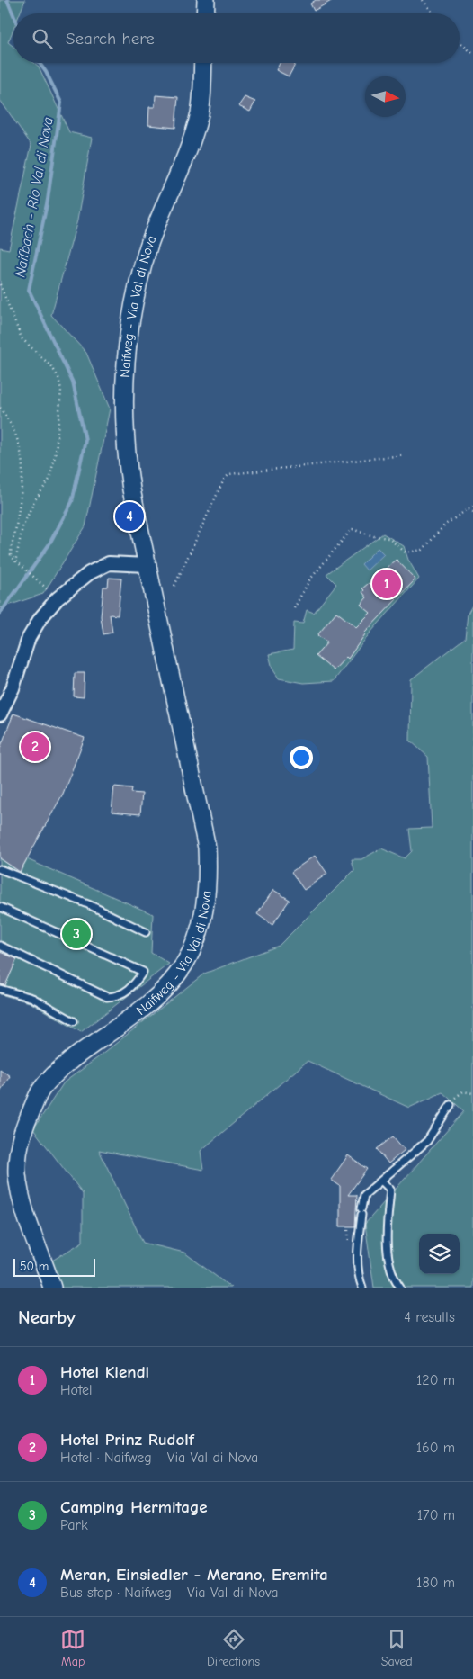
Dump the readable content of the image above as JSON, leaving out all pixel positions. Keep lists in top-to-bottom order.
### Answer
{
  "streets": {
    "main road": ["Naifweg - Via Val di Nova"]
  },
  "water": ["Naifbach - Rio Val di Nova"],
  "scale_bar": "50 m",
  "north": "right",
  "page": {
    "search": "Search here",
    "pins": [
      "4",
      "1",
      "2",
      "3"
    ],
    "scale": "50 m",
    "heading": ["Nearby", "4 results"],
    "list": [
      {
        "mark": "1",
        "name": "Hotel Kiendl",
        "note": "Hotel",
        "value": "120 m"
      },
      {
        "mark": "2",
        "name": "Hotel Prinz Rudolf",
        "note": "Hotel · Naifweg - Via Val di Nova",
        "value": "160 m"
      },
      {
        "mark": "3",
        "name": "Camping Hermitage",
        "note": "Park",
        "value": "170 m"
      },
      {
        "mark": "4",
        "name": "Meran, Einsiedler - Merano, Eremita",
        "note": "Bus stop · Naifweg - Via Val di Nova",
        "value": "180 m"
      }
    ],
    "nav": ["Map", "Directions", "Saved"]
  }
}
